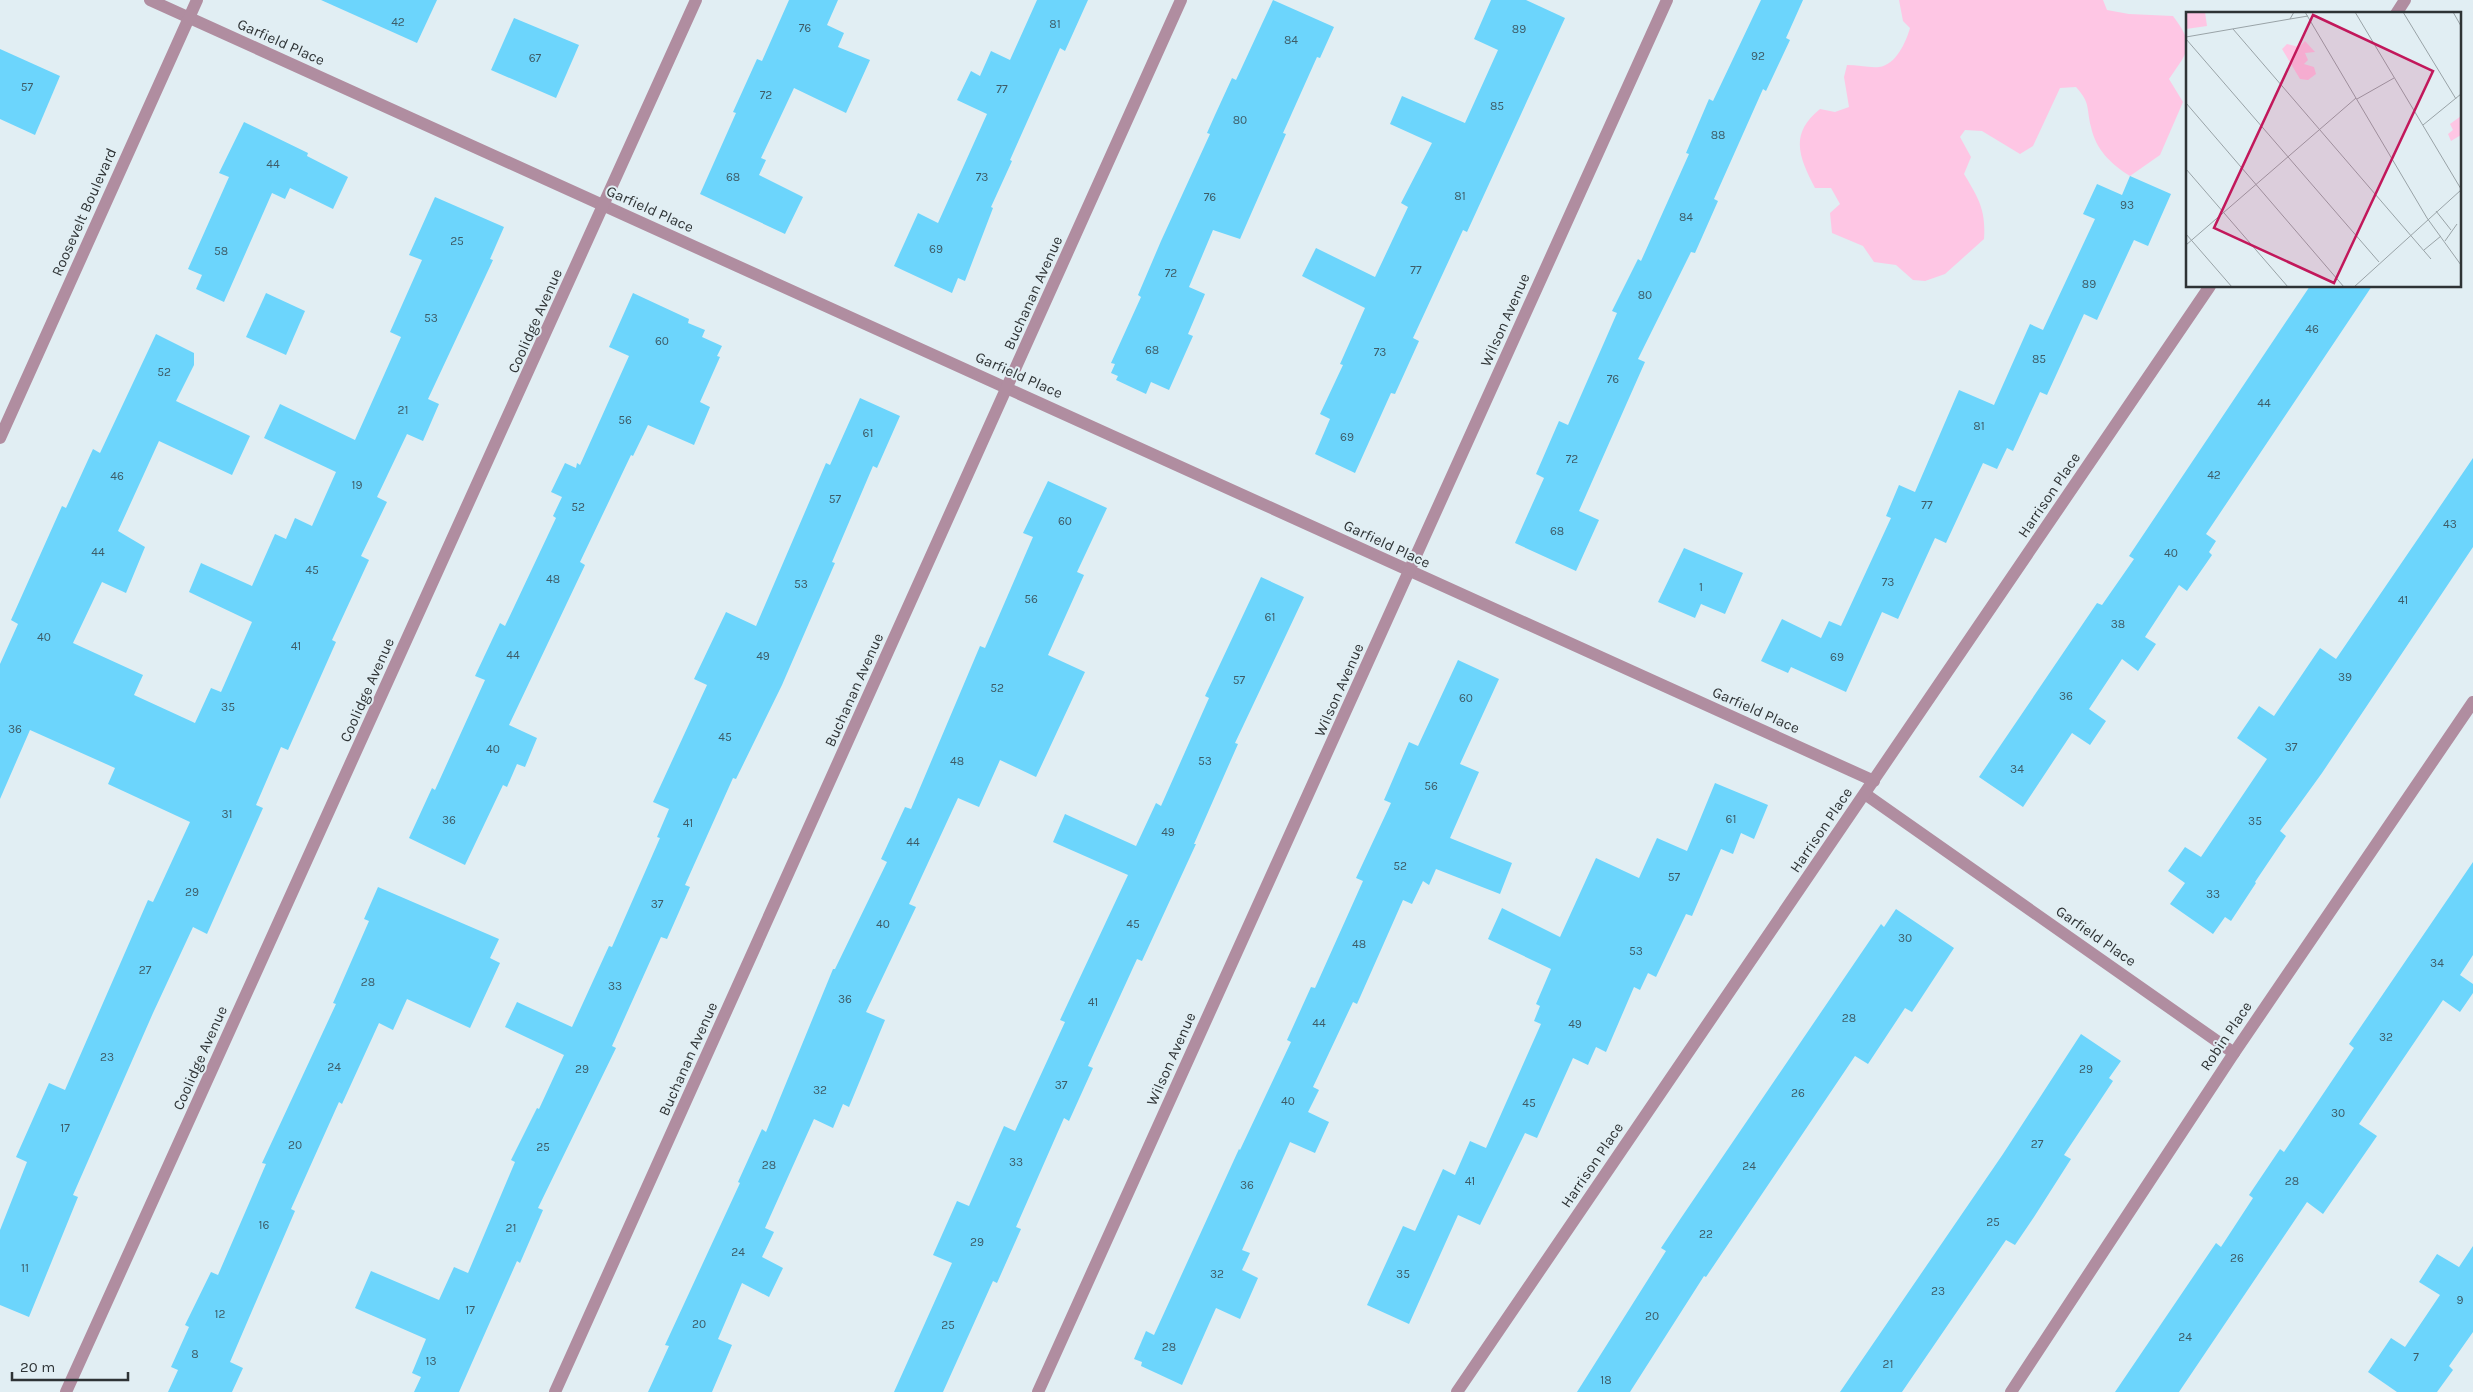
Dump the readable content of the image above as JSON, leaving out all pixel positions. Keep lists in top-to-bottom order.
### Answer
{
  "streets": {
    "street": [
      "Garfield Place",
      "Roosevelt Boulevard",
      "Buchanan Avenue",
      "Wilson Avenue",
      "Coolidge Avenue",
      "Harrison Place",
      "Robin Place"
    ]
  },
  "crossings": [
    ["Garfield Place", "Roosevelt Boulevard"],
    ["Garfield Place", "Buchanan Avenue"],
    ["Garfield Place", "Wilson Avenue"],
    ["Garfield Place", "Coolidge Avenue"],
    ["Garfield Place", "Harrison Place"],
    ["Garfield Place", "Robin Place"]
  ],
  "house_numbers": [
    "42",
    "81",
    "76",
    "89",
    "84",
    "92",
    "67",
    "57",
    "77",
    "72",
    "85",
    "80",
    "88",
    "44",
    "68",
    "73",
    "81",
    "76",
    "93",
    "84",
    "25",
    "69",
    "58",
    "77",
    "72",
    "89",
    "80",
    "53",
    "46",
    "60",
    "68",
    "73",
    "85",
    "52",
    "76",
    "44",
    "21",
    "56",
    "81",
    "61",
    "69",
    "72",
    "42",
    "46",
    "19",
    "57",
    "77",
    "52",
    "60",
    "43",
    "68",
    "44",
    "40",
    "45",
    "48",
    "73",
    "53",
    "1",
    "56",
    "41",
    "61",
    "38",
    "40",
    "41",
    "44",
    "49",
    "69",
    "39",
    "57",
    "52",
    "36",
    "60",
    "35",
    "36",
    "45",
    "37",
    "40",
    "48",
    "53",
    "34",
    "56",
    "31",
    "61",
    "36",
    "35",
    "41",
    "49",
    "44",
    "52",
    "57",
    "29",
    "33",
    "37",
    "40",
    "45",
    "30",
    "48",
    "53",
    "34",
    "27",
    "28",
    "33",
    "36",
    "41",
    "28",
    "44",
    "49",
    "32",
    "23",
    "24",
    "29",
    "29",
    "37",
    "32",
    "26",
    "40",
    "45",
    "30",
    "17",
    "27",
    "20",
    "25",
    "33",
    "28",
    "24",
    "41",
    "28",
    "36",
    "25",
    "16",
    "21",
    "22",
    "29",
    "24",
    "26",
    "11",
    "32",
    "35",
    "23",
    "9",
    "17",
    "12",
    "20",
    "20",
    "25",
    "24",
    "28",
    "8",
    "7",
    "13",
    "21",
    "18"
  ],
  "scale_bar": "20 m"
}
